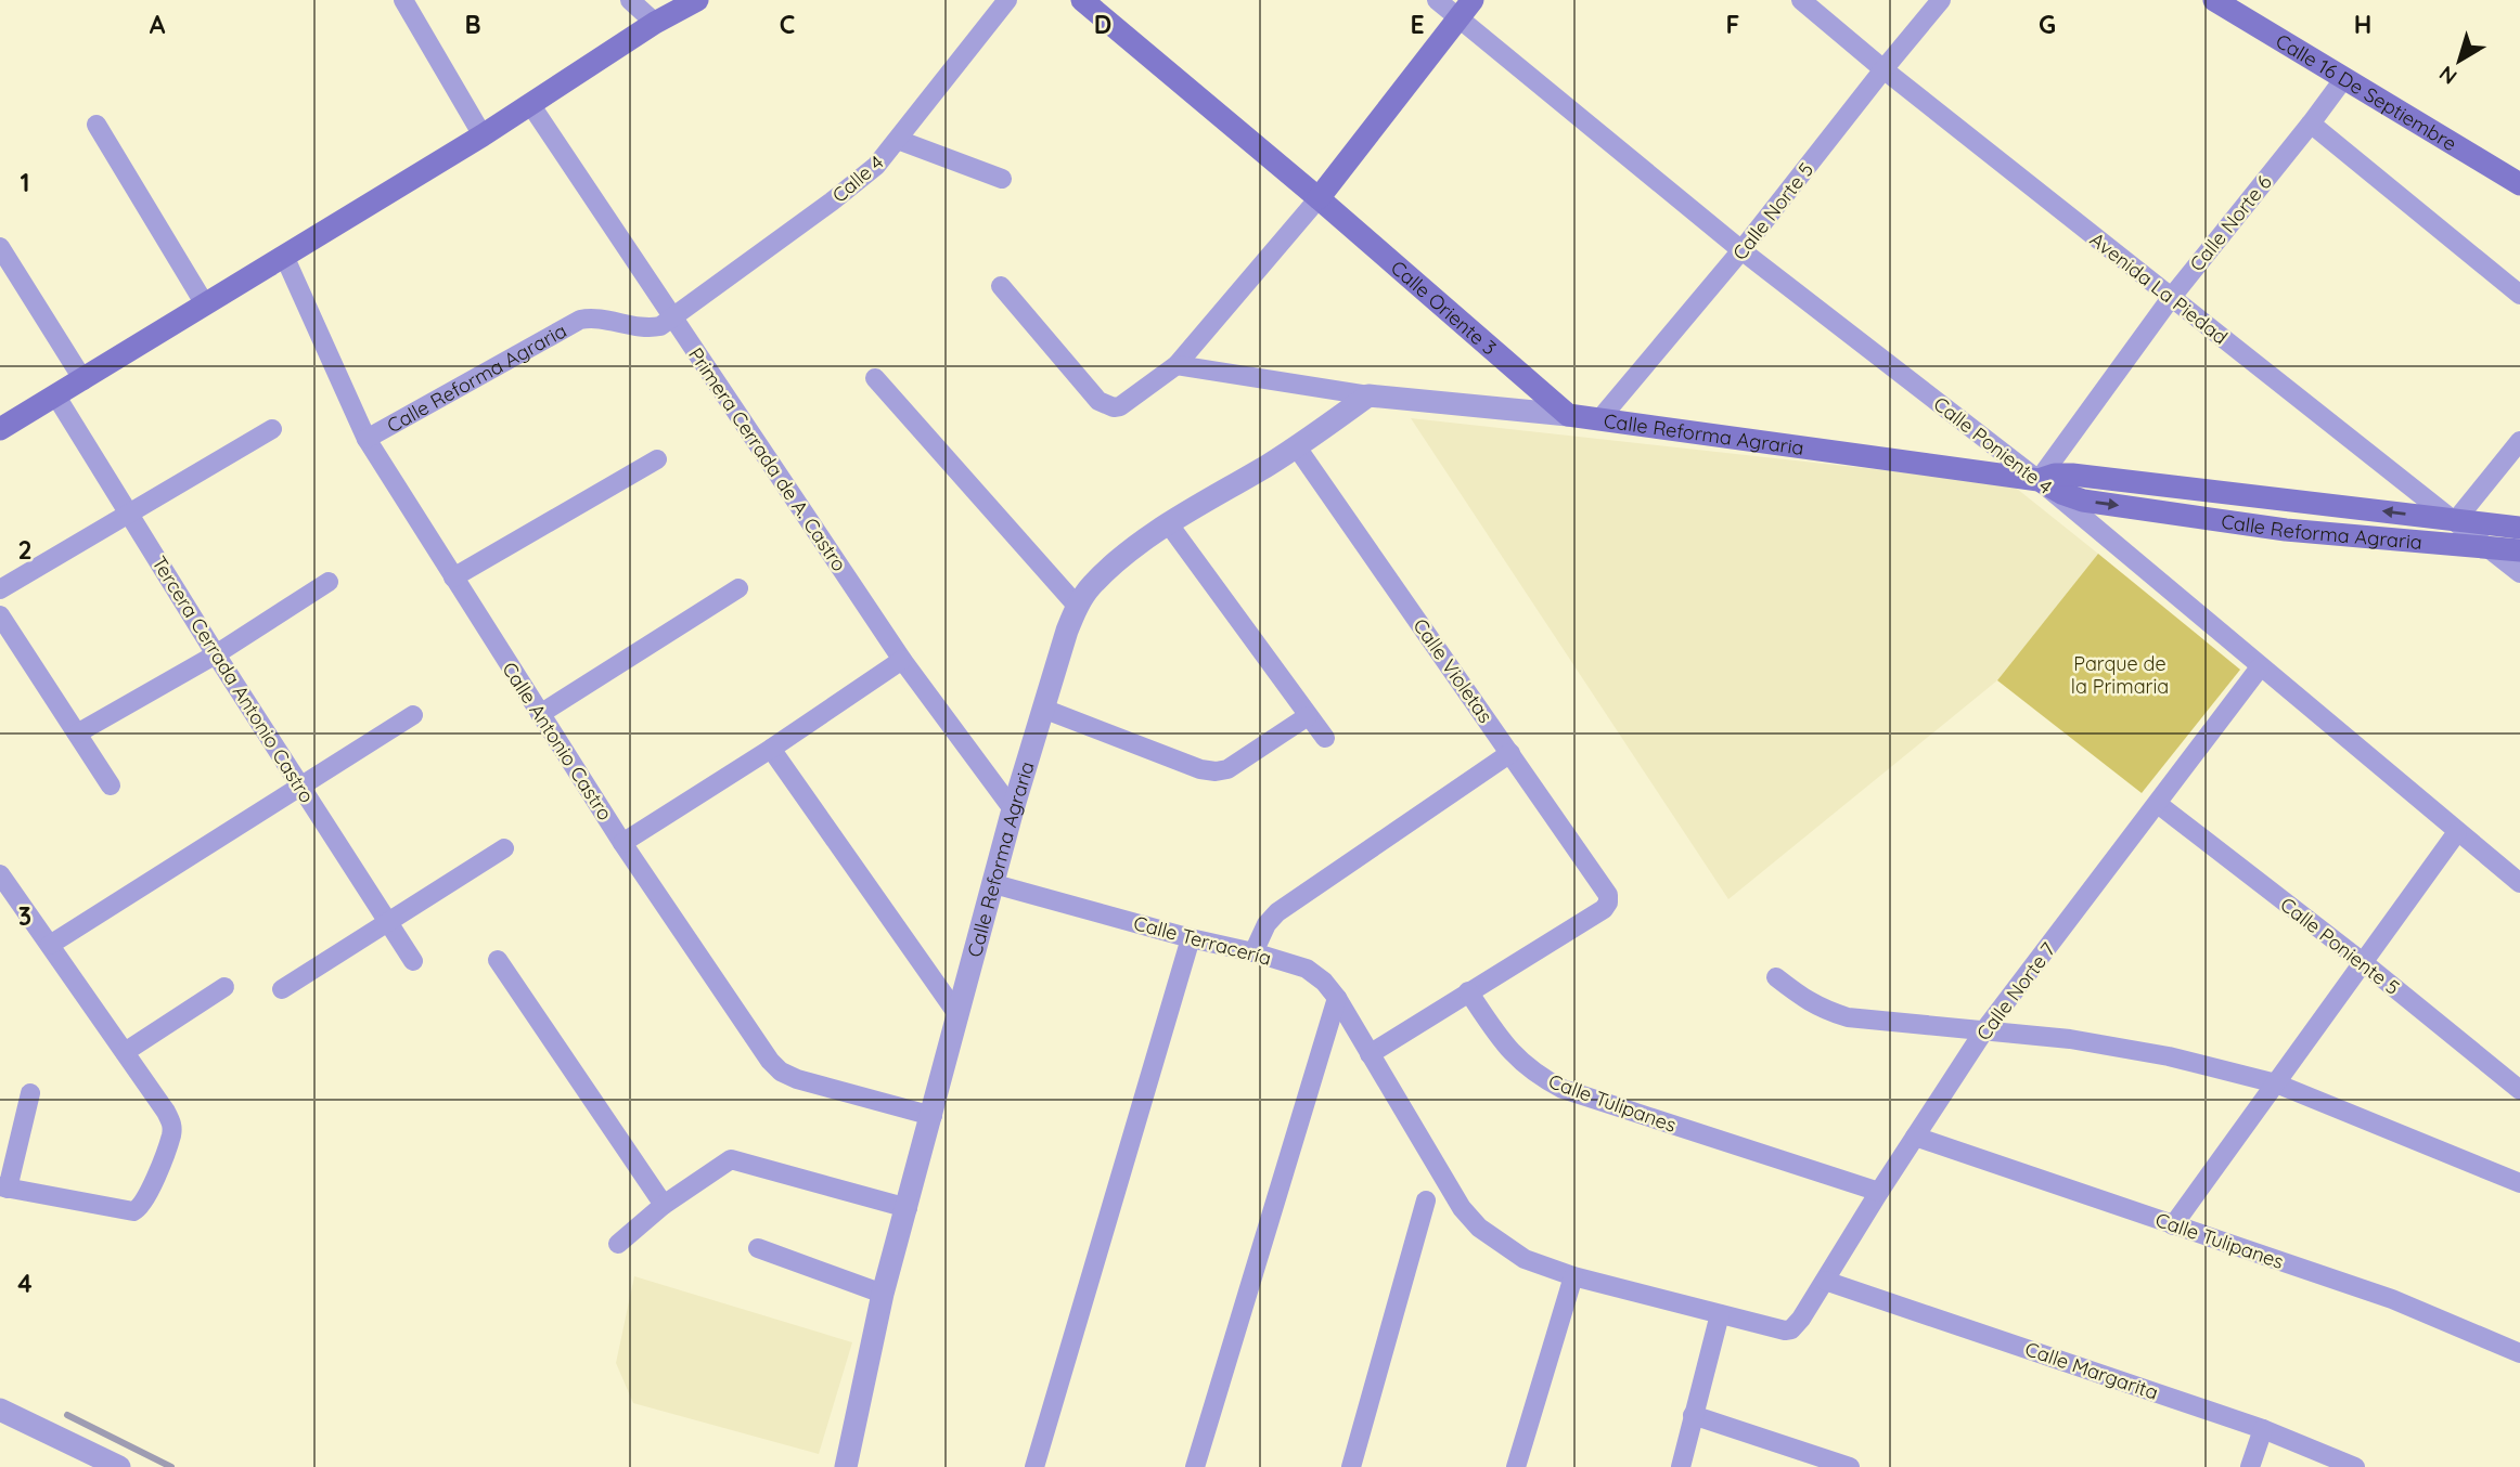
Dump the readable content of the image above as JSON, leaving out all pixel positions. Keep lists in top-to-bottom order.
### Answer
{
  "streets": {
    "main road": ["Calle 16 De Septiembre", "Calle Oriente 3", "Calle Reforma Agraria"],
    "street": [
      "Calle 4",
      "Calle Norte 5",
      "Calle Norte 6",
      "Avenida La Piedad",
      "Calle Poniente 4",
      "Primera Cerrada de A. Castro",
      "Calle Violetas",
      "Tercera Cerrada Antonio Castro",
      "Calle Antonio Castro",
      "Calle Terracería",
      "Calle Poniente 5",
      "Calle Norte 7",
      "Calle Tulipanes",
      "Calle Margarita"
    ]
  },
  "crossings": [
    ["Calle 16 De Septiembre", "Calle Norte 6"],
    ["Calle 4", "Calle Reforma Agraria"],
    ["Calle 4", "Primera Cerrada de A. Castro"],
    ["Calle Norte 5", "Avenida La Piedad"],
    ["Calle Norte 5", "Calle Reforma Agraria"],
    ["Calle Norte 5", "Calle Poniente 4"],
    ["Calle Norte 6", "Avenida La Piedad"],
    ["Calle Norte 6", "Calle Reforma Agraria"],
    ["Calle Norte 6", "Calle Poniente 4"],
    ["Avenida La Piedad", "Calle Reforma Agraria"],
    ["Calle Oriente 3", "Calle Reforma Agraria"],
    ["Calle Reforma Agraria", "Calle Poniente 4"],
    ["Calle Reforma Agraria", "Primera Cerrada de A. Castro"],
    ["Calle Reforma Agraria", "Calle Violetas"],
    ["Calle Reforma Agraria", "Calle Antonio Castro"],
    ["Calle Reforma Agraria", "Calle Terracería"],
    ["Calle Poniente 4", "Calle Norte 7"],
    ["Calle Violetas", "Calle Tulipanes"],
    ["Calle Terracería", "Calle Norte 7"],
    ["Calle Poniente 5", "Calle Norte 7"],
    ["Calle Norte 7", "Calle Tulipanes"],
    ["Calle Norte 7", "Calle Margarita"]
  ],
  "parks": ["Parque de la Primaria"],
  "north": "bottom left",
  "grid": {
    "columns": [
      "A",
      "B",
      "C",
      "D",
      "E",
      "F",
      "G",
      "H"
    ],
    "rows": [
      "1",
      "2",
      "3",
      "4"
    ]
  }
}
